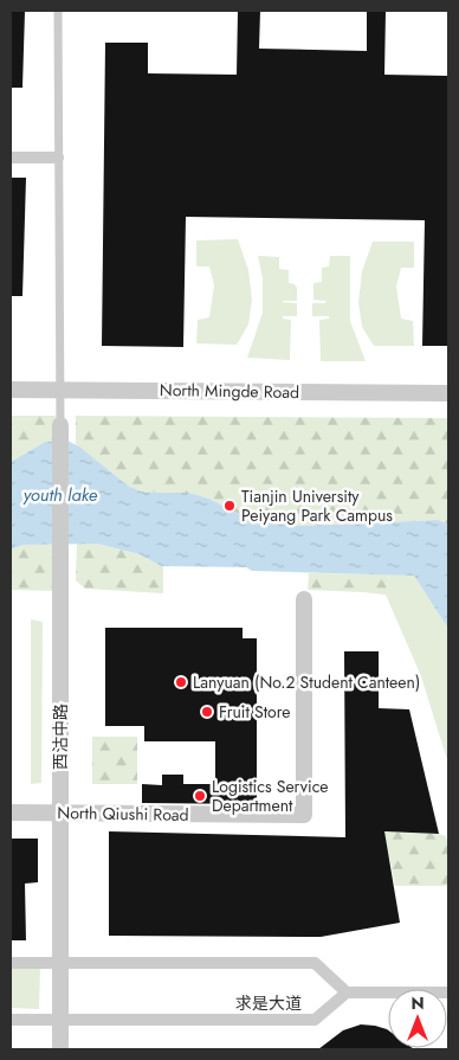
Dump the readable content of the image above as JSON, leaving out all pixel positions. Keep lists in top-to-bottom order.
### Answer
{
  "streets": {
    "street": [
      "North Mingde Road",
      "西沽中路",
      "North Qiushi Road",
      "求是大道"
    ]
  },
  "crossings": [
    ["西沽中路", "North Qiushi Road"],
    ["西沽中路", "求是大道"]
  ],
  "water": ["youth lake"],
  "places": [
    "Tianjin University Peiyang Park Campus",
    "Lanyuan (No.2 Student Canteen)",
    "Fruit Store",
    "Logistics Service Department"
  ],
  "north": "top"
}
